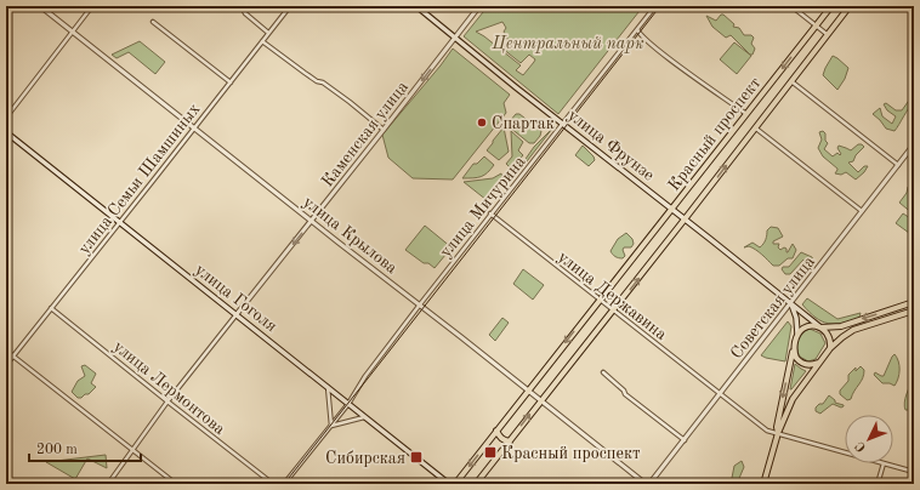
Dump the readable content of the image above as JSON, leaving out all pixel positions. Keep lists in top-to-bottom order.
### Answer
{
  "streets": {
    "main road": ["Красный проспект", "улица Фрунзе", "улица Гоголя"],
    "street": [
      "Каменская улица",
      "улица Семьи Шамшиных",
      "улица Мичурина",
      "улица Крылова",
      "улица Державина",
      "Советская улица",
      "улица Лермонтова"
    ]
  },
  "crossings": [
    ["Каменская улица", "улица Фрунзе"],
    ["Каменская улица", "улица Крылова"],
    ["Каменская улица", "улица Гоголя"],
    ["Каменская улица", "улица Лермонтова"],
    ["Красный проспект", "улица Фрунзе"],
    ["Красный проспект", "улица Крылова"],
    ["Красный проспект", "улица Державина"],
    ["улица Фрунзе", "улица Мичурина"],
    ["улица Фрунзе", "Советская улица"],
    ["улица Семьи Шамшиных", "улица Крылова"],
    ["улица Семьи Шамшиных", "улица Гоголя"],
    ["улица Семьи Шамшиных", "улица Лермонтова"],
    ["улица Мичурина", "улица Крылова"],
    ["улица Мичурина", "улица Державина"],
    ["улица Мичурина", "улица Гоголя"],
    ["улица Крылова", "Советская улица"],
    ["улица Державина", "Советская улица"]
  ],
  "one_way": ["Каменская улица"],
  "parks": ["Центральный парк"],
  "places": {
    "other": ["Спартак"],
    "transit": ["Красный проспект", "Сибирская"]
  },
  "scale_bar": "200 m",
  "north": "bottom left"
}
